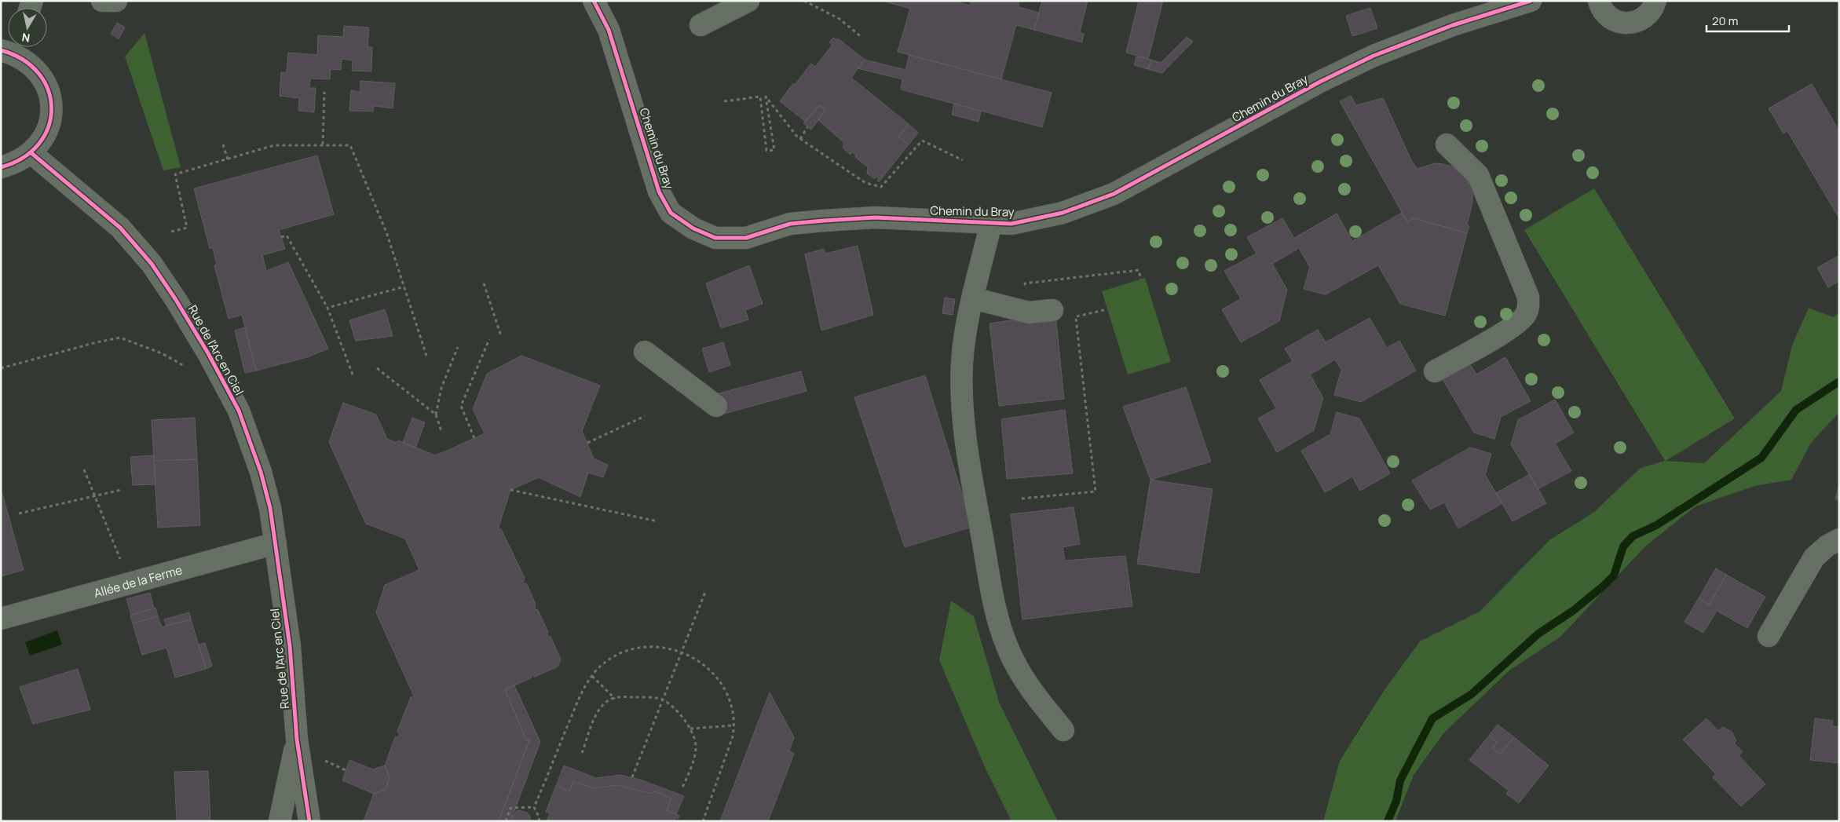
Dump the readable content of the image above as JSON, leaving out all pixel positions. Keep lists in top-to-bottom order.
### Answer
{
  "streets": {
    "street": ["Chemin du Bray", "Rue de l'Arc en Ciel", "Allée de la Ferme"]
  },
  "crossings": [
    ["Rue de l'Arc en Ciel", "Allée de la Ferme"]
  ],
  "scale_bar": "20 m",
  "north": "bottom"
}
